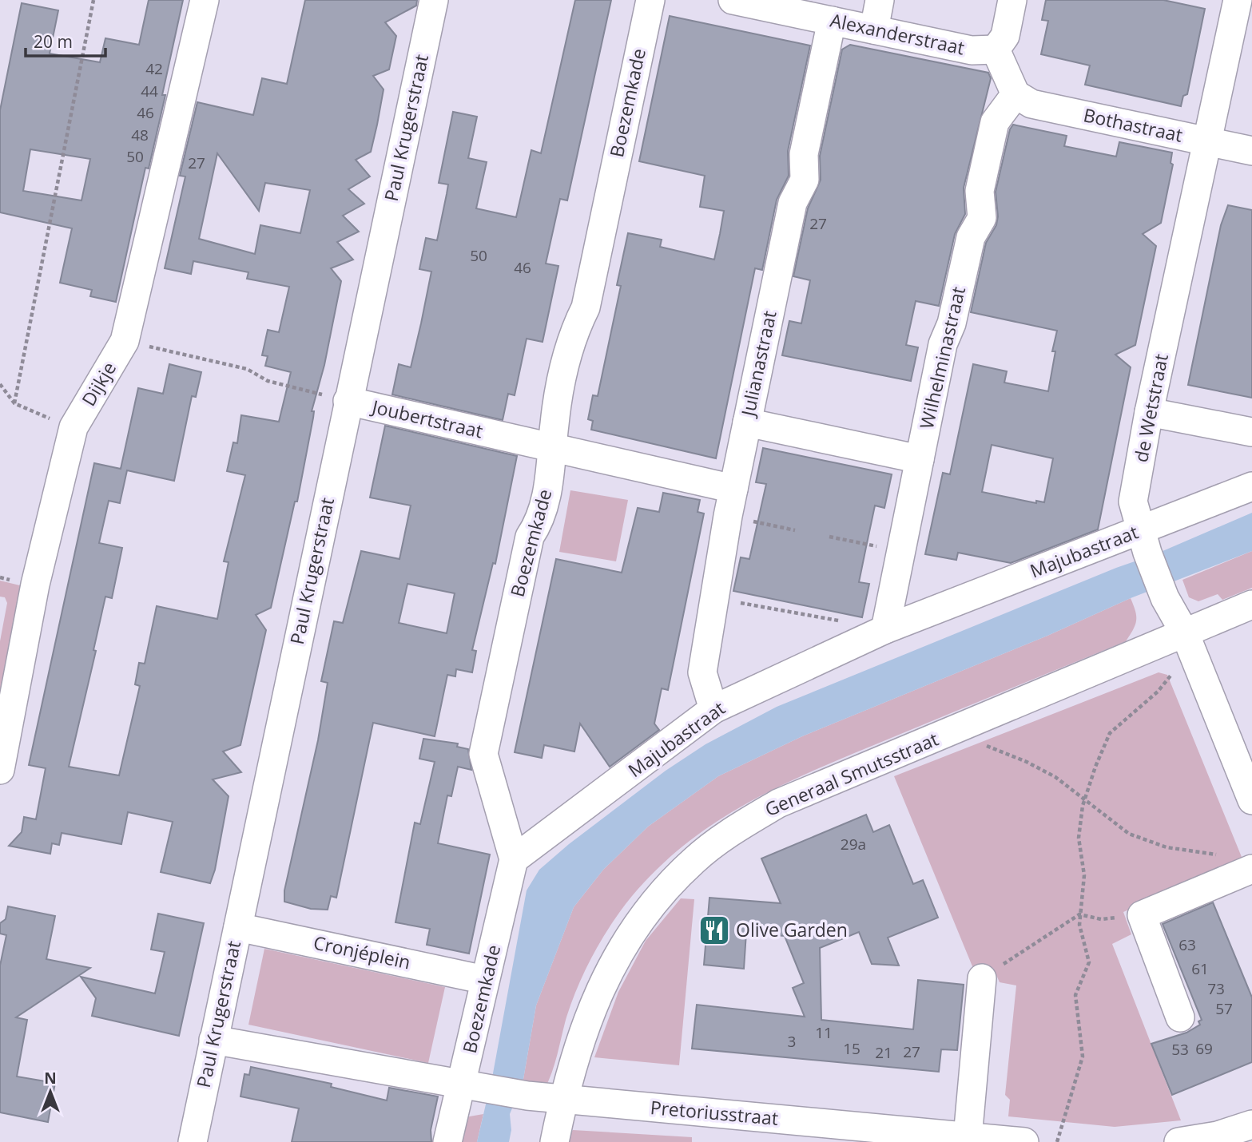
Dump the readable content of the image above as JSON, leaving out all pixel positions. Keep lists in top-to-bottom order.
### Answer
{
  "streets": {
    "street": [
      "Alexanderstraat",
      "Boezemkade",
      "Bothastraat",
      "Paul Krugerstraat",
      "Wilhelminastraat",
      "Julianastraat",
      "Dijkje",
      "de Wetstraat",
      "Joubertstraat",
      "Majubastraat",
      "Generaal Smutsstraat",
      "Cronjéplein",
      "Pretoriusstraat"
    ]
  },
  "crossings": [
    ["Alexanderstraat", "Julianastraat"],
    ["Boezemkade", "Joubertstraat"],
    ["Boezemkade", "Majubastraat"],
    ["Boezemkade", "Cronjéplein"],
    ["Boezemkade", "Pretoriusstraat"],
    ["Bothastraat", "Wilhelminastraat"],
    ["Bothastraat", "de Wetstraat"],
    ["Paul Krugerstraat", "Joubertstraat"],
    ["Paul Krugerstraat", "Cronjéplein"],
    ["Wilhelminastraat", "Majubastraat"],
    ["Julianastraat", "Joubertstraat"],
    ["Julianastraat", "Majubastraat"],
    ["Dijkje", "Joubertstraat"],
    ["de Wetstraat", "Majubastraat"],
    ["de Wetstraat", "Generaal Smutsstraat"],
    ["Generaal Smutsstraat", "Pretoriusstraat"]
  ],
  "places": {
    "restaurant": ["Olive Garden"]
  },
  "house_numbers": [
    "42",
    "44",
    "46",
    "48",
    "50",
    "27",
    "27",
    "50",
    "46",
    "29a",
    "63",
    "61",
    "73",
    "57",
    "11",
    "3",
    "15",
    "69",
    "53",
    "27",
    "21"
  ],
  "scale_bar": "20 m",
  "north": "top"
}
